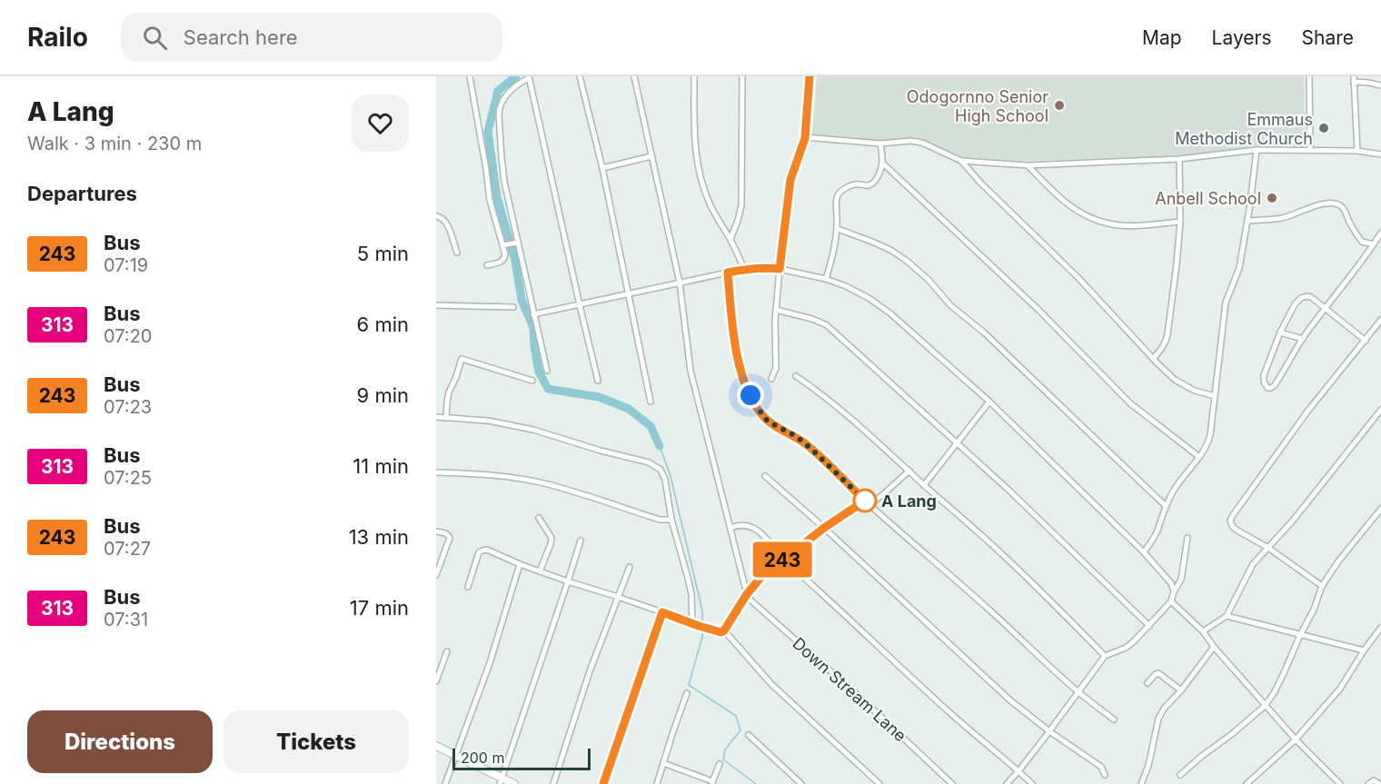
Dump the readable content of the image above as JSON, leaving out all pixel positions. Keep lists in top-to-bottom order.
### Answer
{
  "streets": {
    "street": ["Down Stream Lane"]
  },
  "places": [
    "Odogornno Senior High School",
    "Emmaus Methodist Church",
    "Anbell School",
    "A Lang"
  ],
  "lines": ["bus line 243"],
  "scale_bar": "200 m",
  "page": {
    "header": "Railo",
    "search": "Search here",
    "nav": ["Map", "Layers", "Share"],
    "heading": [
      ["A Lang", "Walk · 3 min · 230 m"],
      "Departures"
    ],
    "on_map": "243",
    "list": [
      {
        "mark": "243",
        "name": "Bus",
        "note": "07:19",
        "value": "5 min"
      },
      {
        "mark": "313",
        "name": "Bus",
        "note": "07:20",
        "value": "6 min"
      },
      {
        "mark": "243",
        "name": "Bus",
        "note": "07:23",
        "value": "9 min"
      },
      {
        "mark": "313",
        "name": "Bus",
        "note": "07:25",
        "value": "11 min"
      },
      {
        "mark": "243",
        "name": "Bus",
        "note": "07:27",
        "value": "13 min"
      },
      {
        "mark": "313",
        "name": "Bus",
        "note": "07:31",
        "value": "17 min"
      }
    ],
    "buttons": ["Directions", "Tickets"],
    "scale": "200 m"
  }
}
